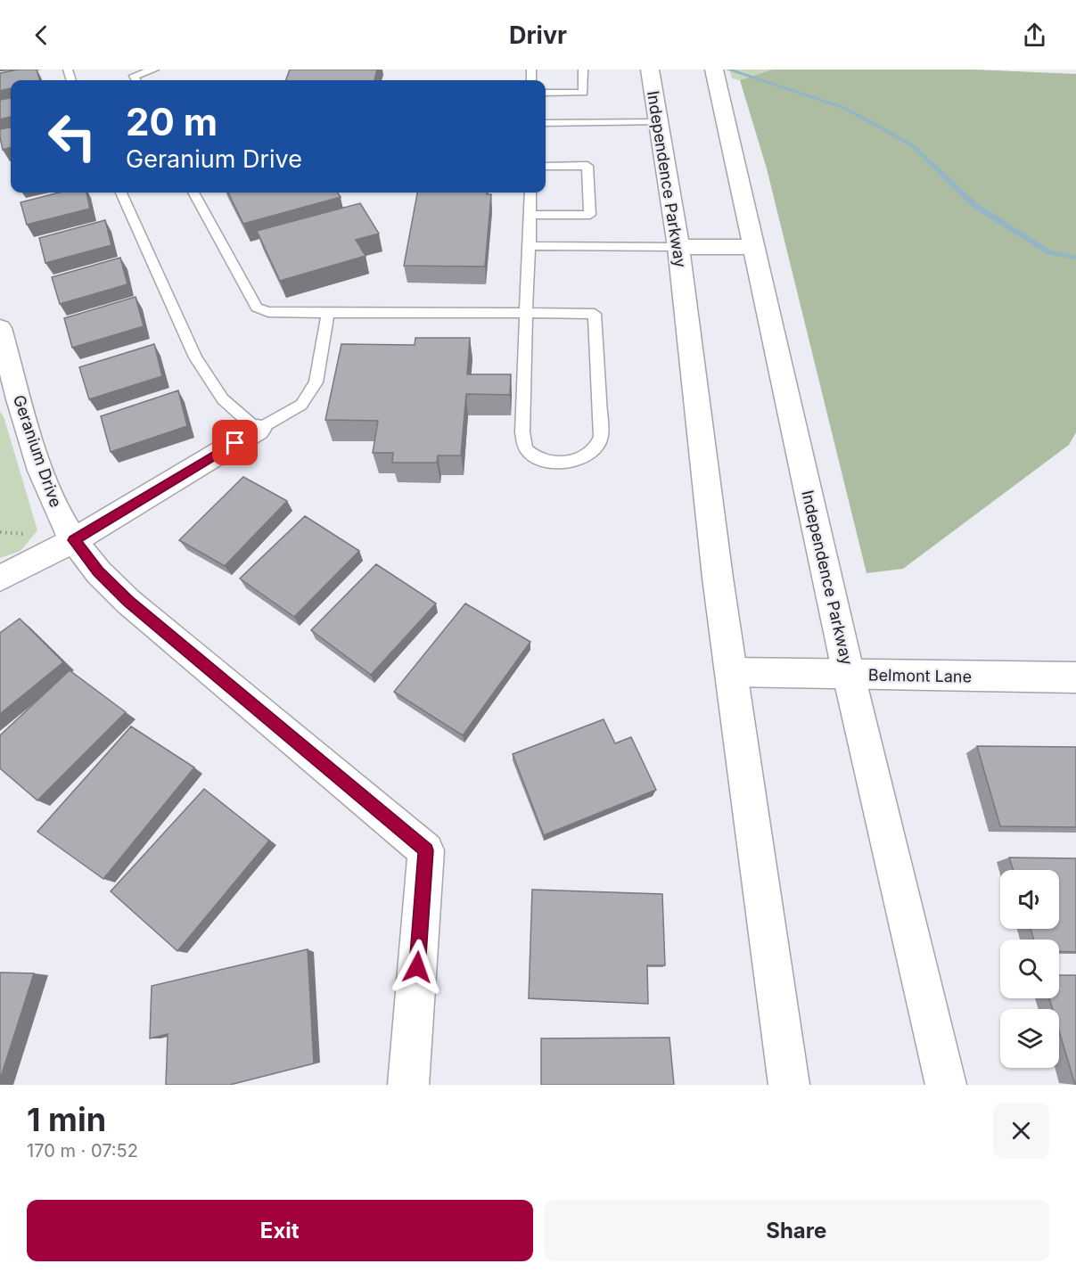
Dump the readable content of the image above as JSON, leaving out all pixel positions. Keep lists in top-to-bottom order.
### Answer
{
  "streets": {
    "main road": ["Independence Parkway", "Geranium Drive", "Belmont Lane"]
  },
  "crossings": [
    ["Independence Parkway", "Belmont Lane"]
  ],
  "page": {
    "header": "Drivr",
    "turn": ["20 m", "Geranium Drive"],
    "heading": ["1 min", "170 m · 07:52"],
    "buttons": ["Exit", "Share"]
  }
}
